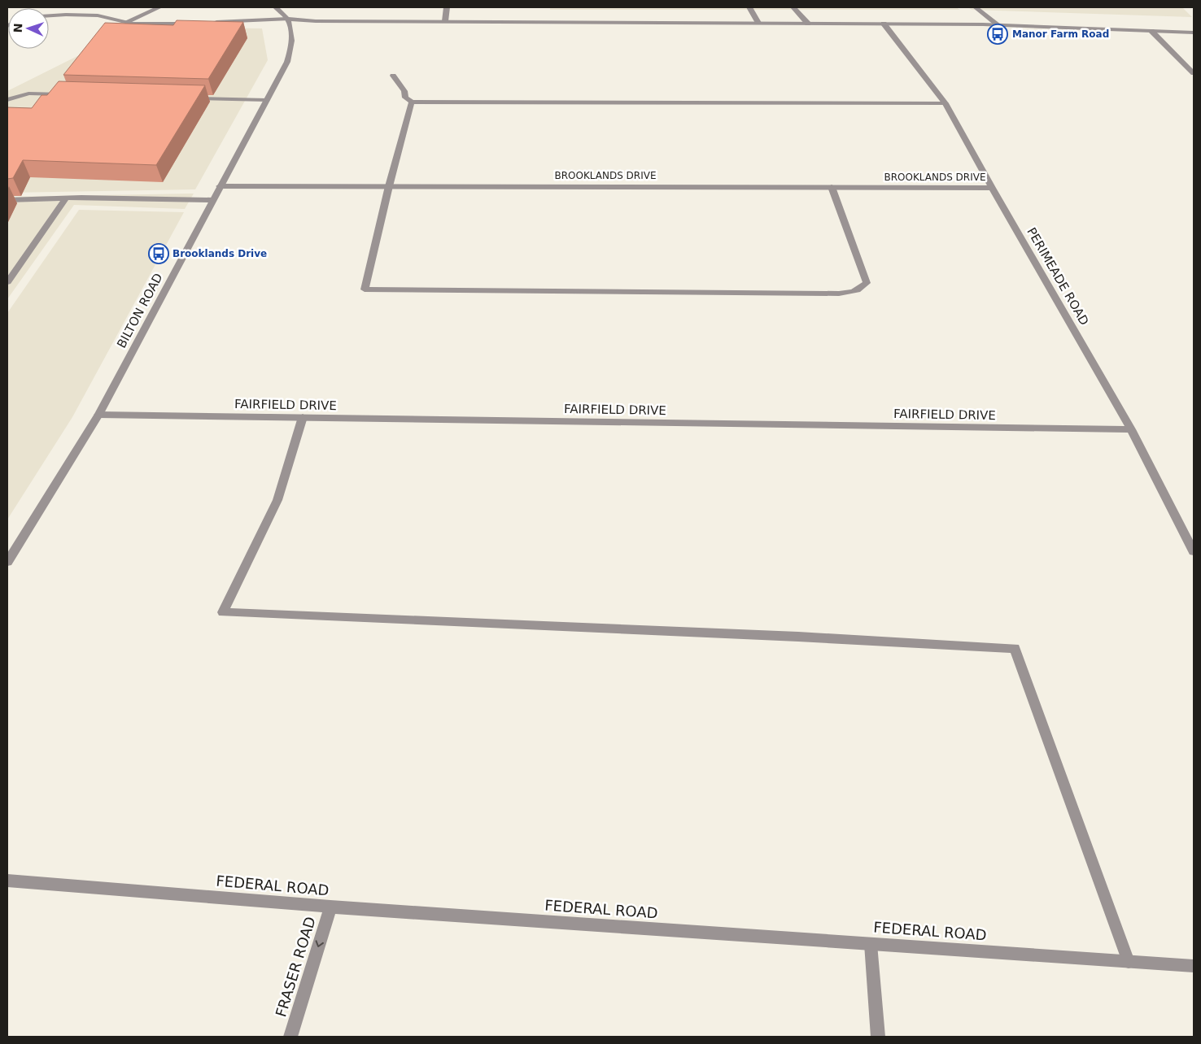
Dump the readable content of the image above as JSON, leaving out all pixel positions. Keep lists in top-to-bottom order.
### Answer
{
  "streets": {
    "street": [
      "BROOKLANDS DRIVE",
      "PERIMEADE ROAD",
      "BILTON ROAD",
      "FAIRFIELD DRIVE",
      "FEDERAL ROAD",
      "FRASER ROAD"
    ]
  },
  "crossings": [
    ["BROOKLANDS DRIVE", "PERIMEADE ROAD"],
    ["BROOKLANDS DRIVE", "BILTON ROAD"],
    ["PERIMEADE ROAD", "FAIRFIELD DRIVE"],
    ["BILTON ROAD", "FAIRFIELD DRIVE"],
    ["FEDERAL ROAD", "FRASER ROAD"]
  ],
  "one_way": ["FRASER ROAD"],
  "places": {
    "bus stop": ["Manor Farm Road", "Brooklands Drive"]
  },
  "north": "left"
}
